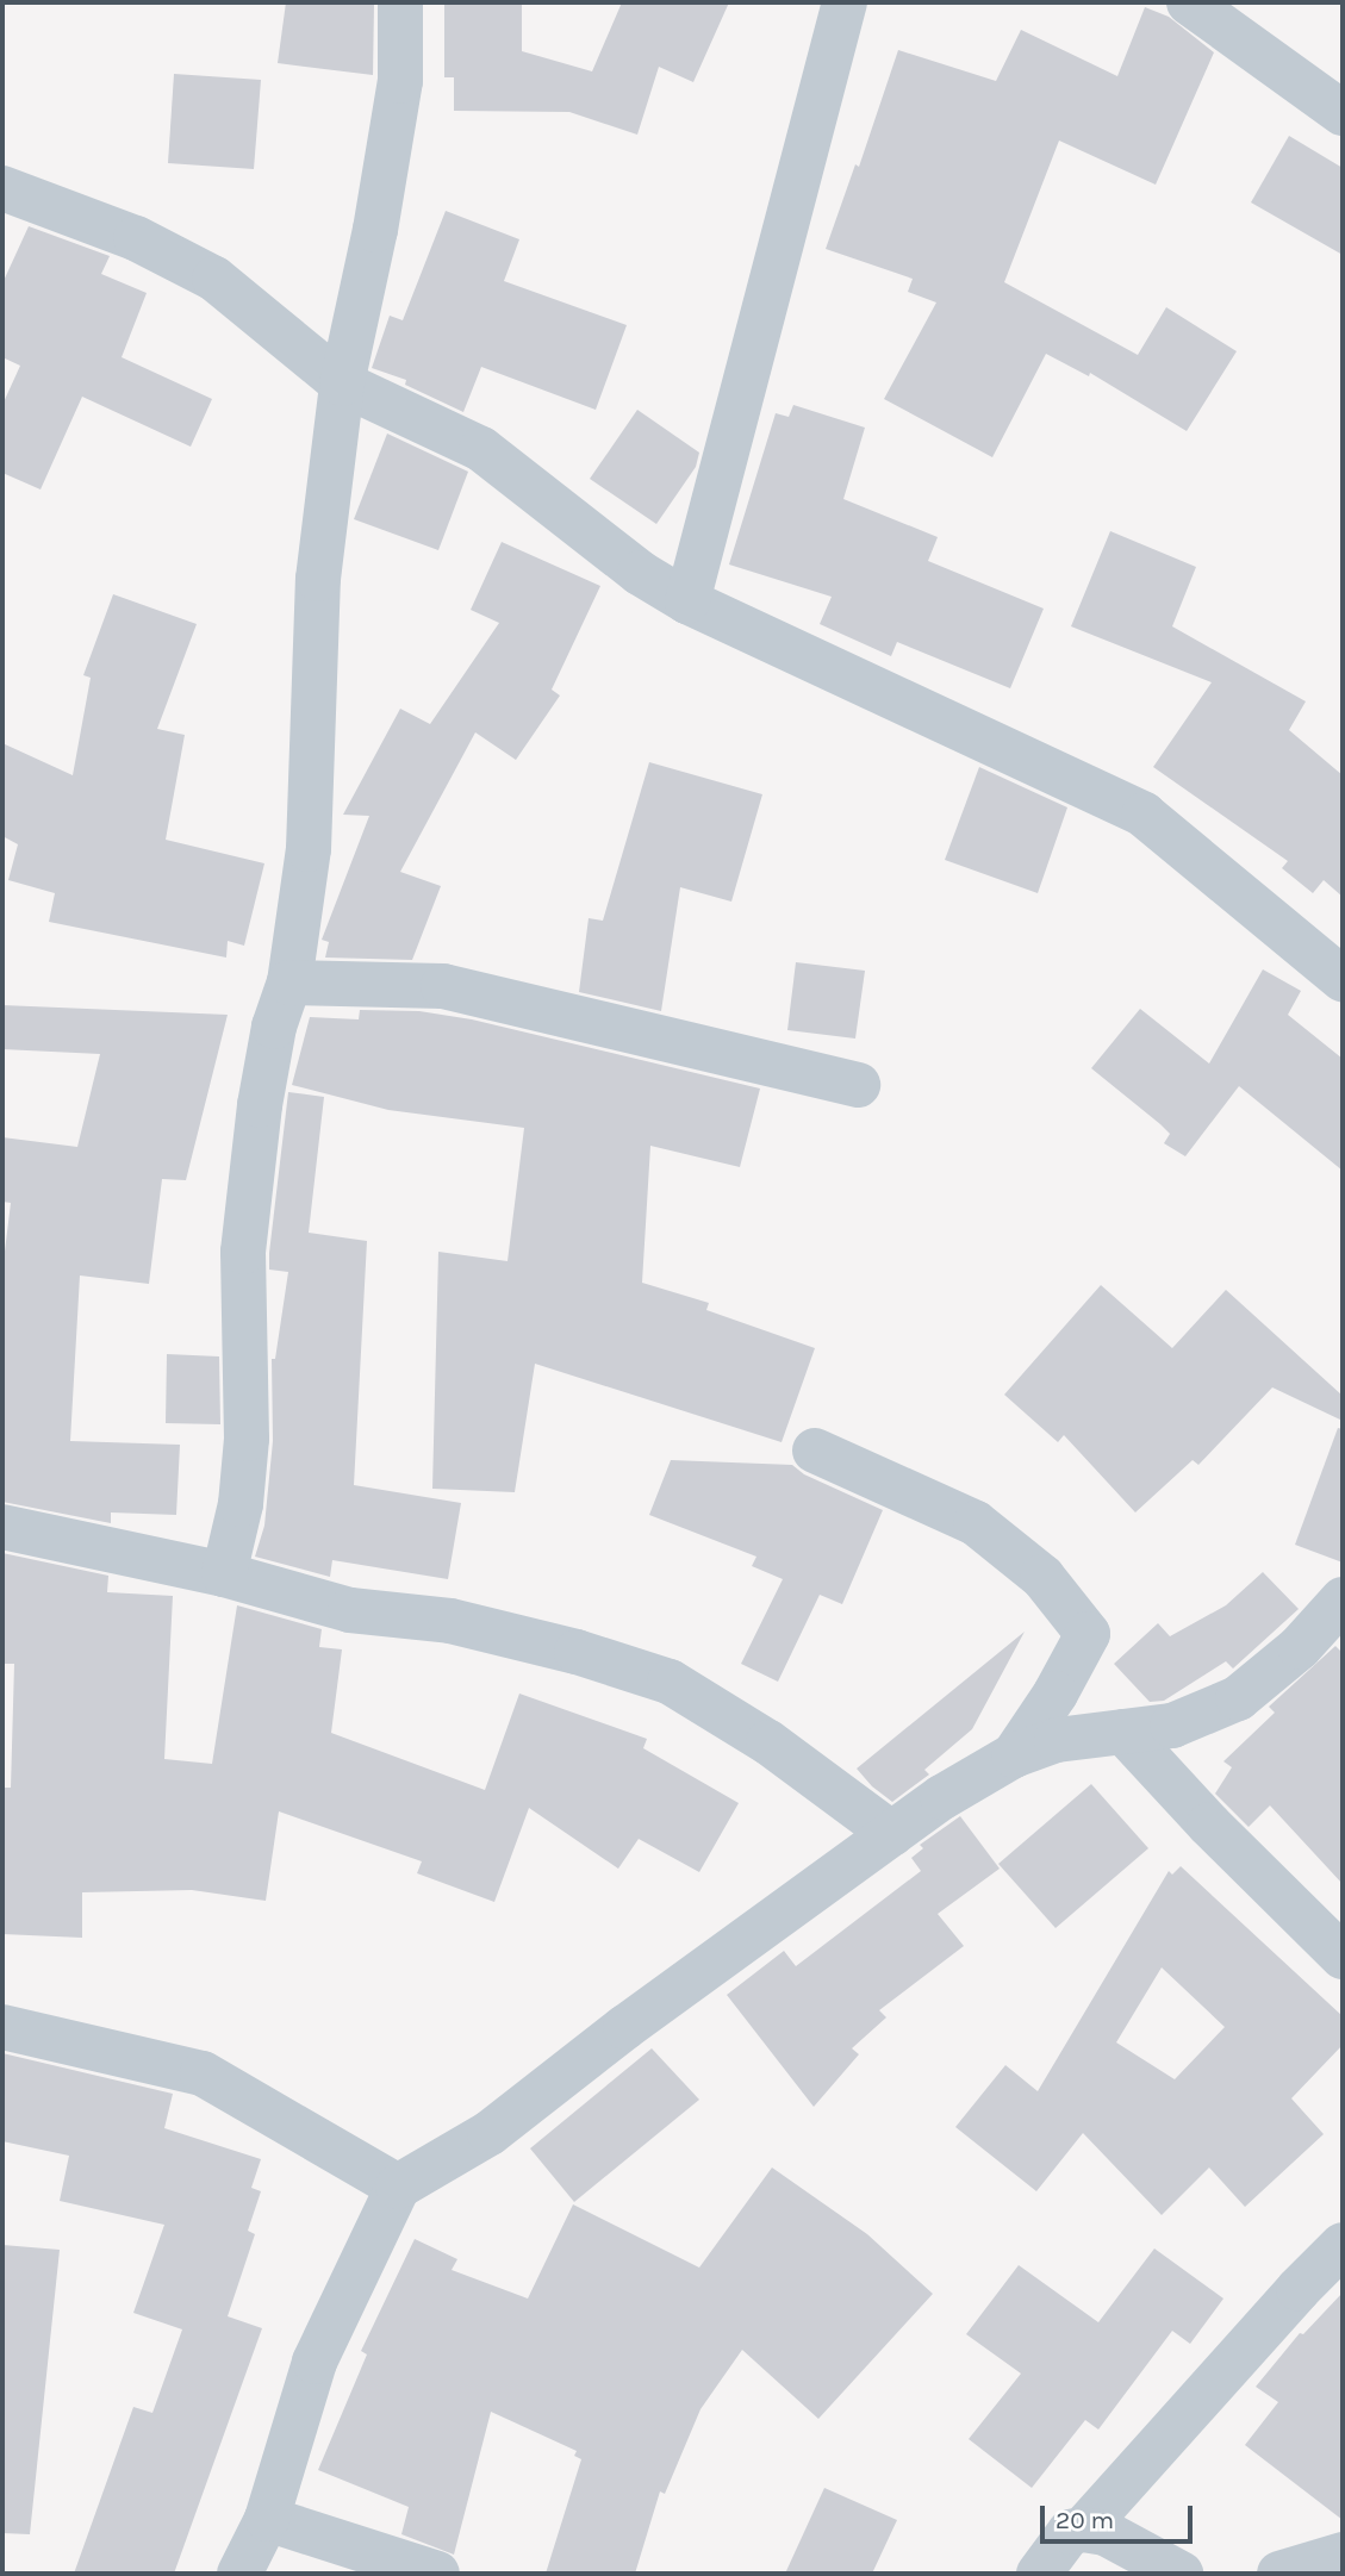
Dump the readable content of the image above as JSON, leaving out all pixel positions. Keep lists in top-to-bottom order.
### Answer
{
  "scale_bar": "20 m"
}
